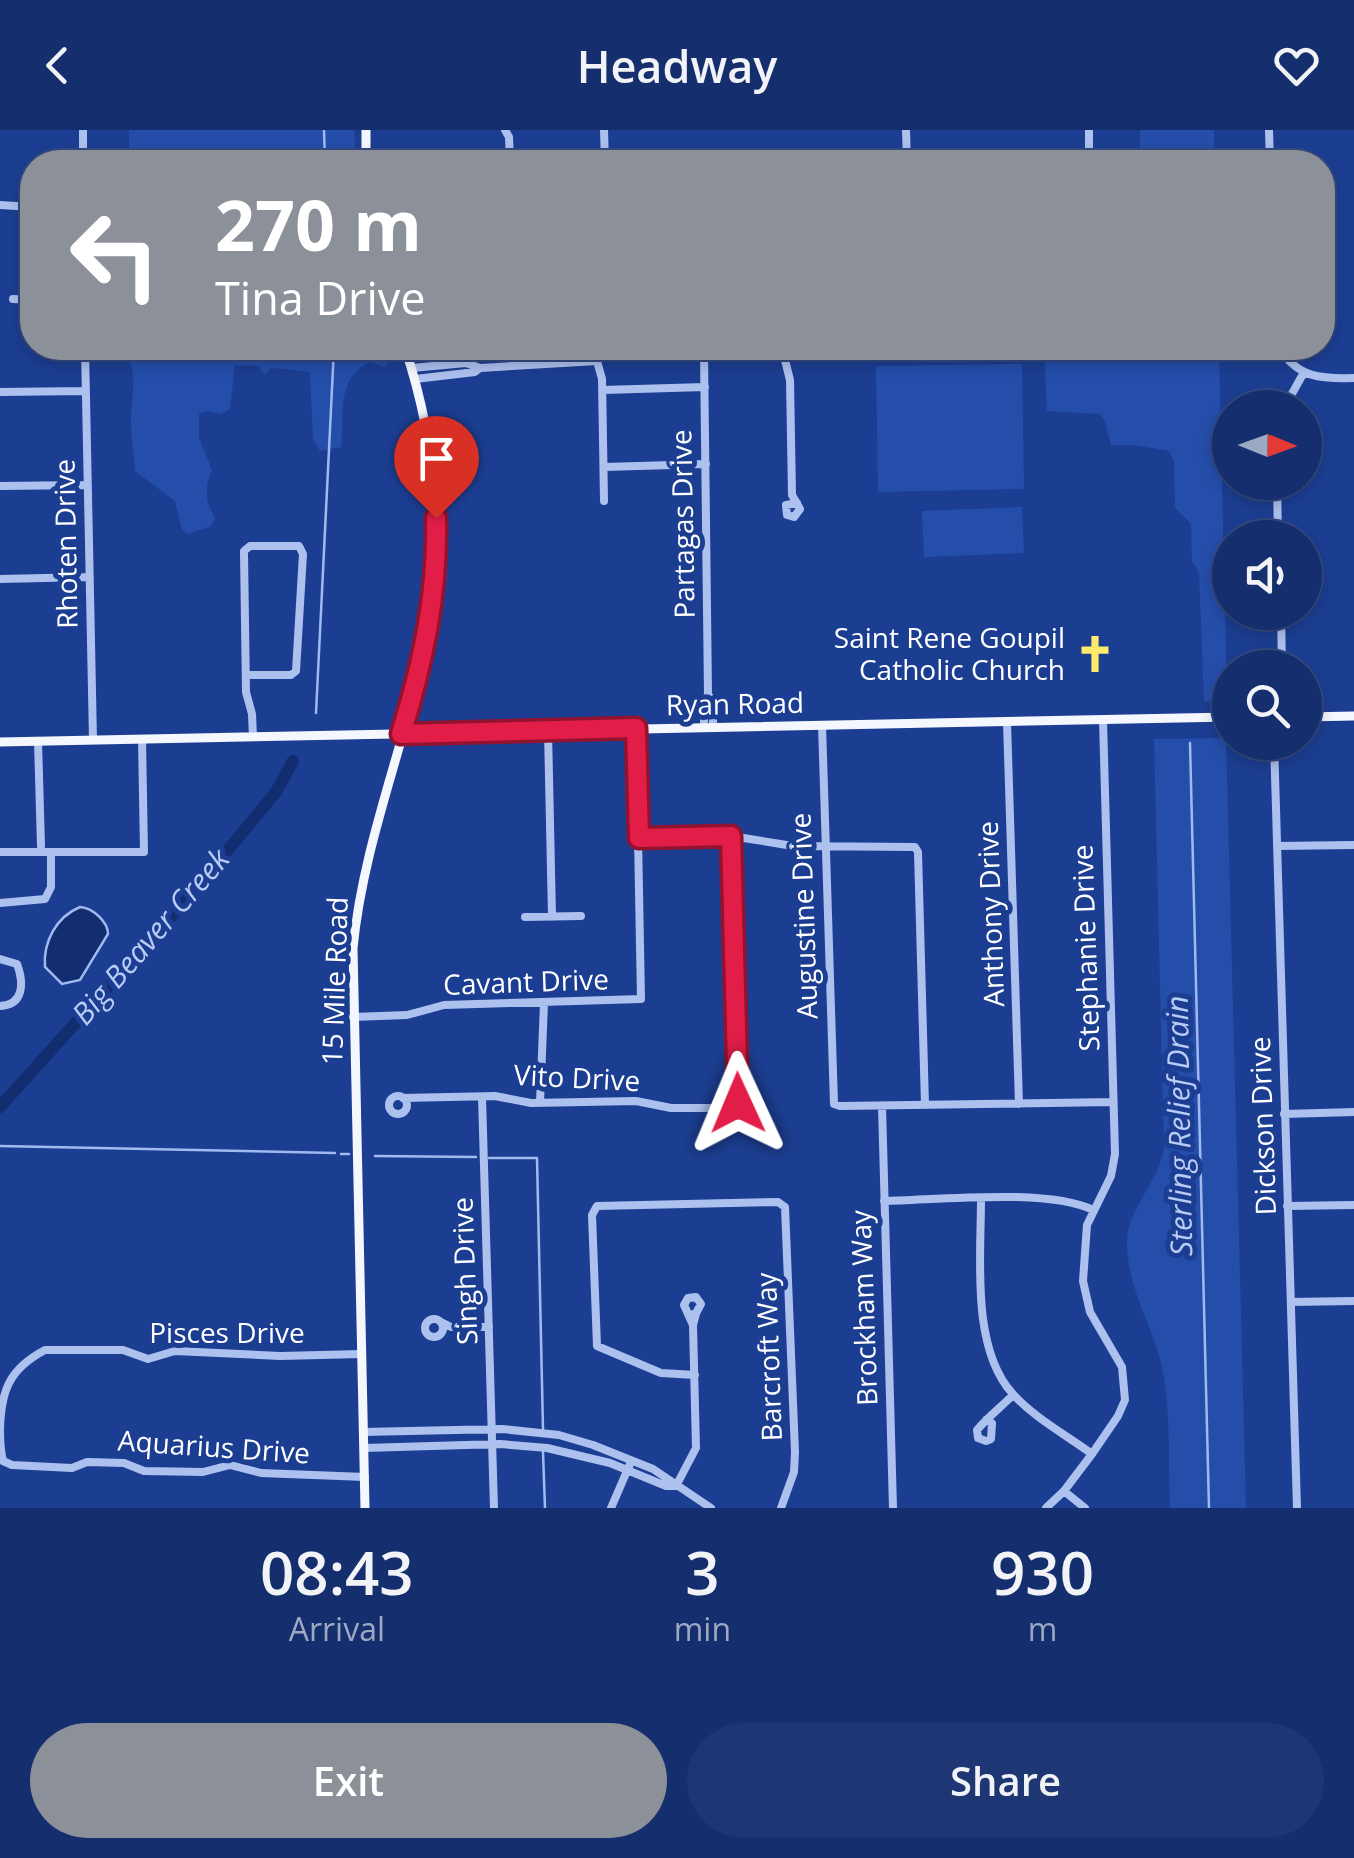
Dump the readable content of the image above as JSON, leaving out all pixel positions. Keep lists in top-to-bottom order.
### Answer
{
  "streets": {
    "main road": ["Ryan Road", "15 Mile Road"],
    "street": [
      "Partagas Drive",
      "Rhoten Drive",
      "Anthony Drive",
      "Augustine Drive",
      "Stephanie Drive",
      "Cavant Drive",
      "Vito Drive",
      "Dickson Drive",
      "Singh Drive",
      "Brockham Way",
      "Pisces Drive",
      "Barcroft Way",
      "Aquarius Drive"
    ]
  },
  "crossings": [
    ["Partagas Drive", "Ryan Road"],
    ["Rhoten Drive", "Ryan Road"],
    ["Ryan Road", "Anthony Drive"],
    ["Ryan Road", "Augustine Drive"],
    ["Ryan Road", "Stephanie Drive"],
    ["Ryan Road", "15 Mile Road"],
    ["Augustine Drive", "Brockham Way"],
    ["15 Mile Road", "Cavant Drive"],
    ["15 Mile Road", "Pisces Drive"],
    ["15 Mile Road", "Aquarius Drive"],
    ["Vito Drive", "Singh Drive"],
    ["Pisces Drive", "Aquarius Drive"]
  ],
  "water": ["Big Beaver Creek", "Sterling Relief Drain"],
  "places": {
    "church": ["Saint Rene Goupil Catholic Church"]
  },
  "north": "right",
  "page": {
    "header": "Headway",
    "turn": ["270 m", "Tina Drive"],
    "eta": [
      "08:43",
      "Arrival",
      "3",
      "min",
      "930",
      "m"
    ],
    "buttons": ["Exit", "Share"]
  }
}
